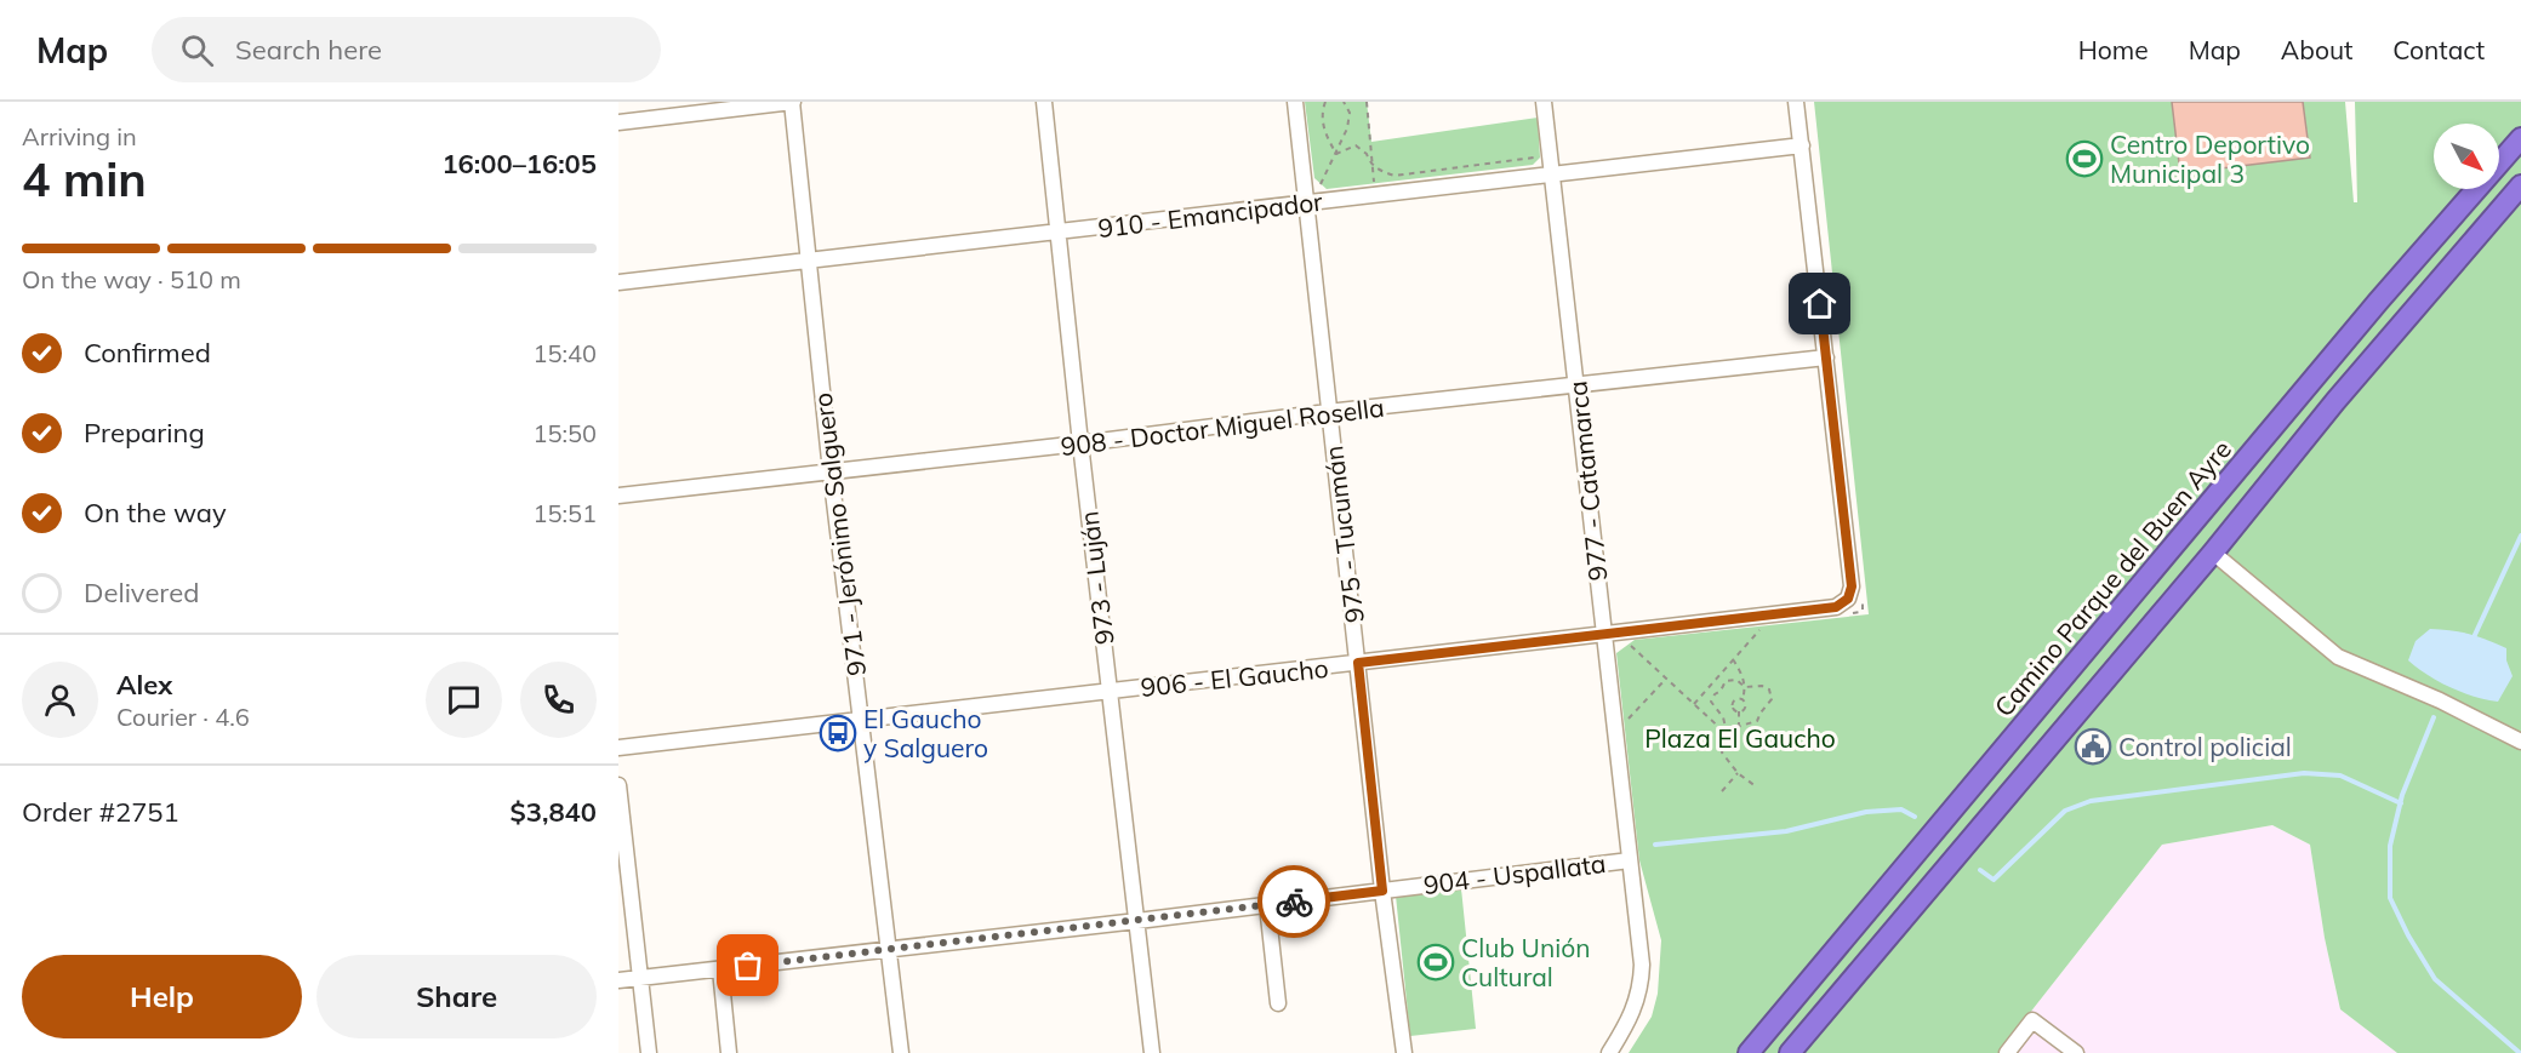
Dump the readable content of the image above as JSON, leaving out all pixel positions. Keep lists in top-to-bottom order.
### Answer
{
  "streets": {
    "highway": ["Camino Parque del Buen Ayre"],
    "street": [
      "910 - Emancipador",
      "908 - Doctor Miguel Rosella",
      "977 - Catamarca",
      "971 - Jerónimo Salguero",
      "975 - Tucumán",
      "973 - Luján",
      "906 - El Gaucho",
      "904 - Uspallata"
    ]
  },
  "crossings": [
    ["910 - Emancipador", "977 - Catamarca"],
    ["910 - Emancipador", "971 - Jerónimo Salguero"],
    ["910 - Emancipador", "975 - Tucumán"],
    ["910 - Emancipador", "973 - Luján"],
    ["908 - Doctor Miguel Rosella", "977 - Catamarca"],
    ["908 - Doctor Miguel Rosella", "971 - Jerónimo Salguero"],
    ["908 - Doctor Miguel Rosella", "975 - Tucumán"],
    ["908 - Doctor Miguel Rosella", "973 - Luján"],
    ["908 - Doctor Miguel Rosella", "906 - El Gaucho"],
    ["977 - Catamarca", "906 - El Gaucho"],
    ["977 - Catamarca", "904 - Uspallata"],
    ["971 - Jerónimo Salguero", "906 - El Gaucho"],
    ["971 - Jerónimo Salguero", "904 - Uspallata"],
    ["975 - Tucumán", "906 - El Gaucho"],
    ["975 - Tucumán", "904 - Uspallata"],
    ["973 - Luján", "906 - El Gaucho"],
    ["973 - Luján", "904 - Uspallata"]
  ],
  "parks": ["Plaza El Gaucho"],
  "places": {
    "sports": ["Centro Deportivo Municipal 3", "Club Unión Cultural"],
    "bus stop": ["El Gaucho y Salguero"],
    "public building": ["Control policial"]
  },
  "north": "bottom right",
  "page": {
    "header": "Map",
    "search": "Search here",
    "nav": [
      "Home",
      "Map",
      "About",
      "Contact"
    ],
    "heading": ["4 min", "Arriving in", "16:00–16:05"],
    "panel": [
      "Alex",
      "Courier · 4.6",
      "Order #2751",
      "$3,840"
    ],
    "bar": "On the way · 510 m",
    "list": [
      ["Confirmed", "15:40"],
      ["Preparing", "15:50"],
      ["On the way", "15:51"],
      "Delivered"
    ],
    "buttons": ["Help", "Share"]
  }
}
